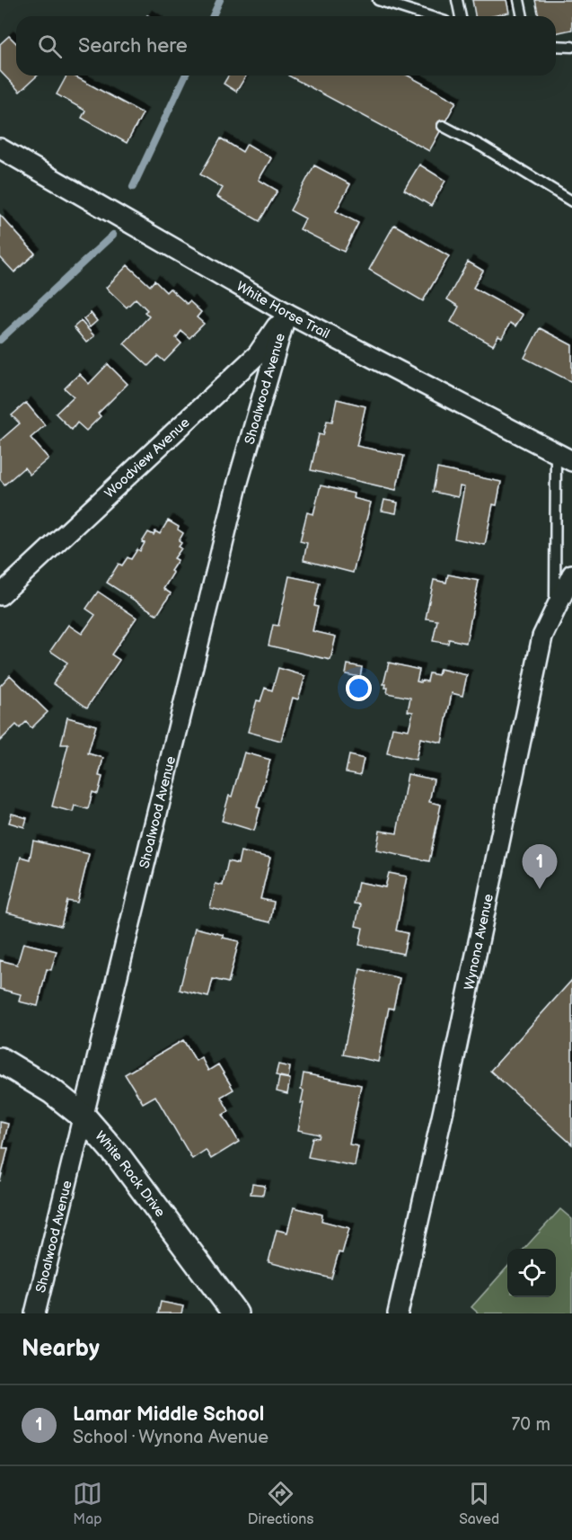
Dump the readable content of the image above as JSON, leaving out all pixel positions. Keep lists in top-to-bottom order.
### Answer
{
  "streets": {
    "street": [
      "White Horse Trail",
      "Shoalwood Avenue",
      "Woodview Avenue",
      "Wynona Avenue",
      "White Rock Drive"
    ]
  },
  "crossings": [
    ["White Horse Trail", "Shoalwood Avenue"],
    ["White Horse Trail", "Woodview Avenue"],
    ["Shoalwood Avenue", "Woodview Avenue"],
    ["Shoalwood Avenue", "White Rock Drive"]
  ],
  "page": {
    "search": "Search here",
    "pins": "1",
    "heading": "Nearby",
    "list": [
      {
        "mark": "1",
        "name": "Lamar Middle School",
        "note": "School · Wynona Avenue",
        "value": "70 m"
      }
    ],
    "nav": ["Map", "Directions", "Saved"]
  }
}
